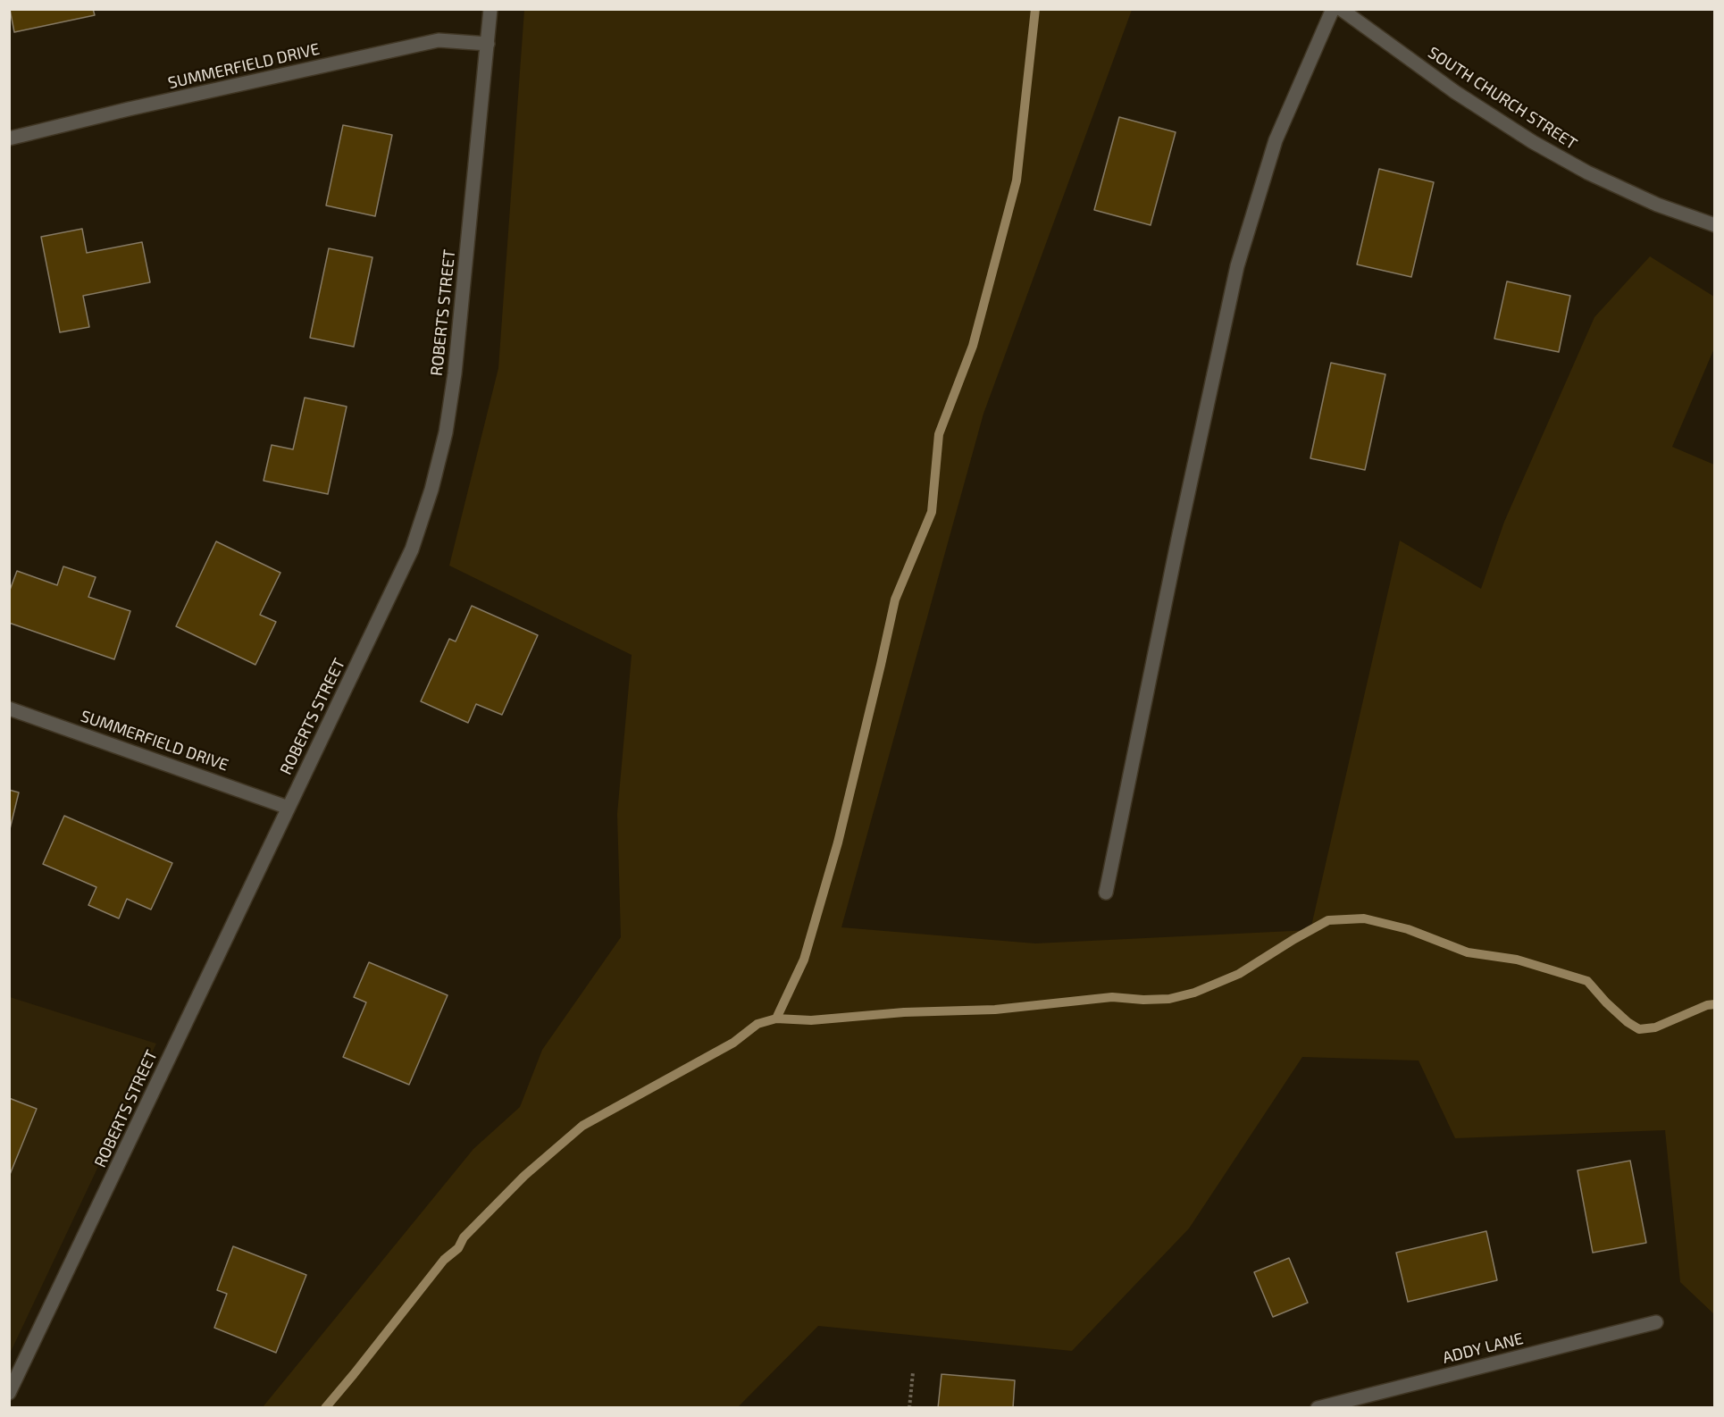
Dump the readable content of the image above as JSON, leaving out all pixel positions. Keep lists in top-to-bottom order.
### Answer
{
  "streets": {
    "street": [
      "SUMMERFIELD DRIVE",
      "SOUTH CHURCH STREET",
      "ROBERTS STREET",
      "ADDY LANE"
    ]
  },
  "crossings": [
    ["SUMMERFIELD DRIVE", "ROBERTS STREET"]
  ]
}
